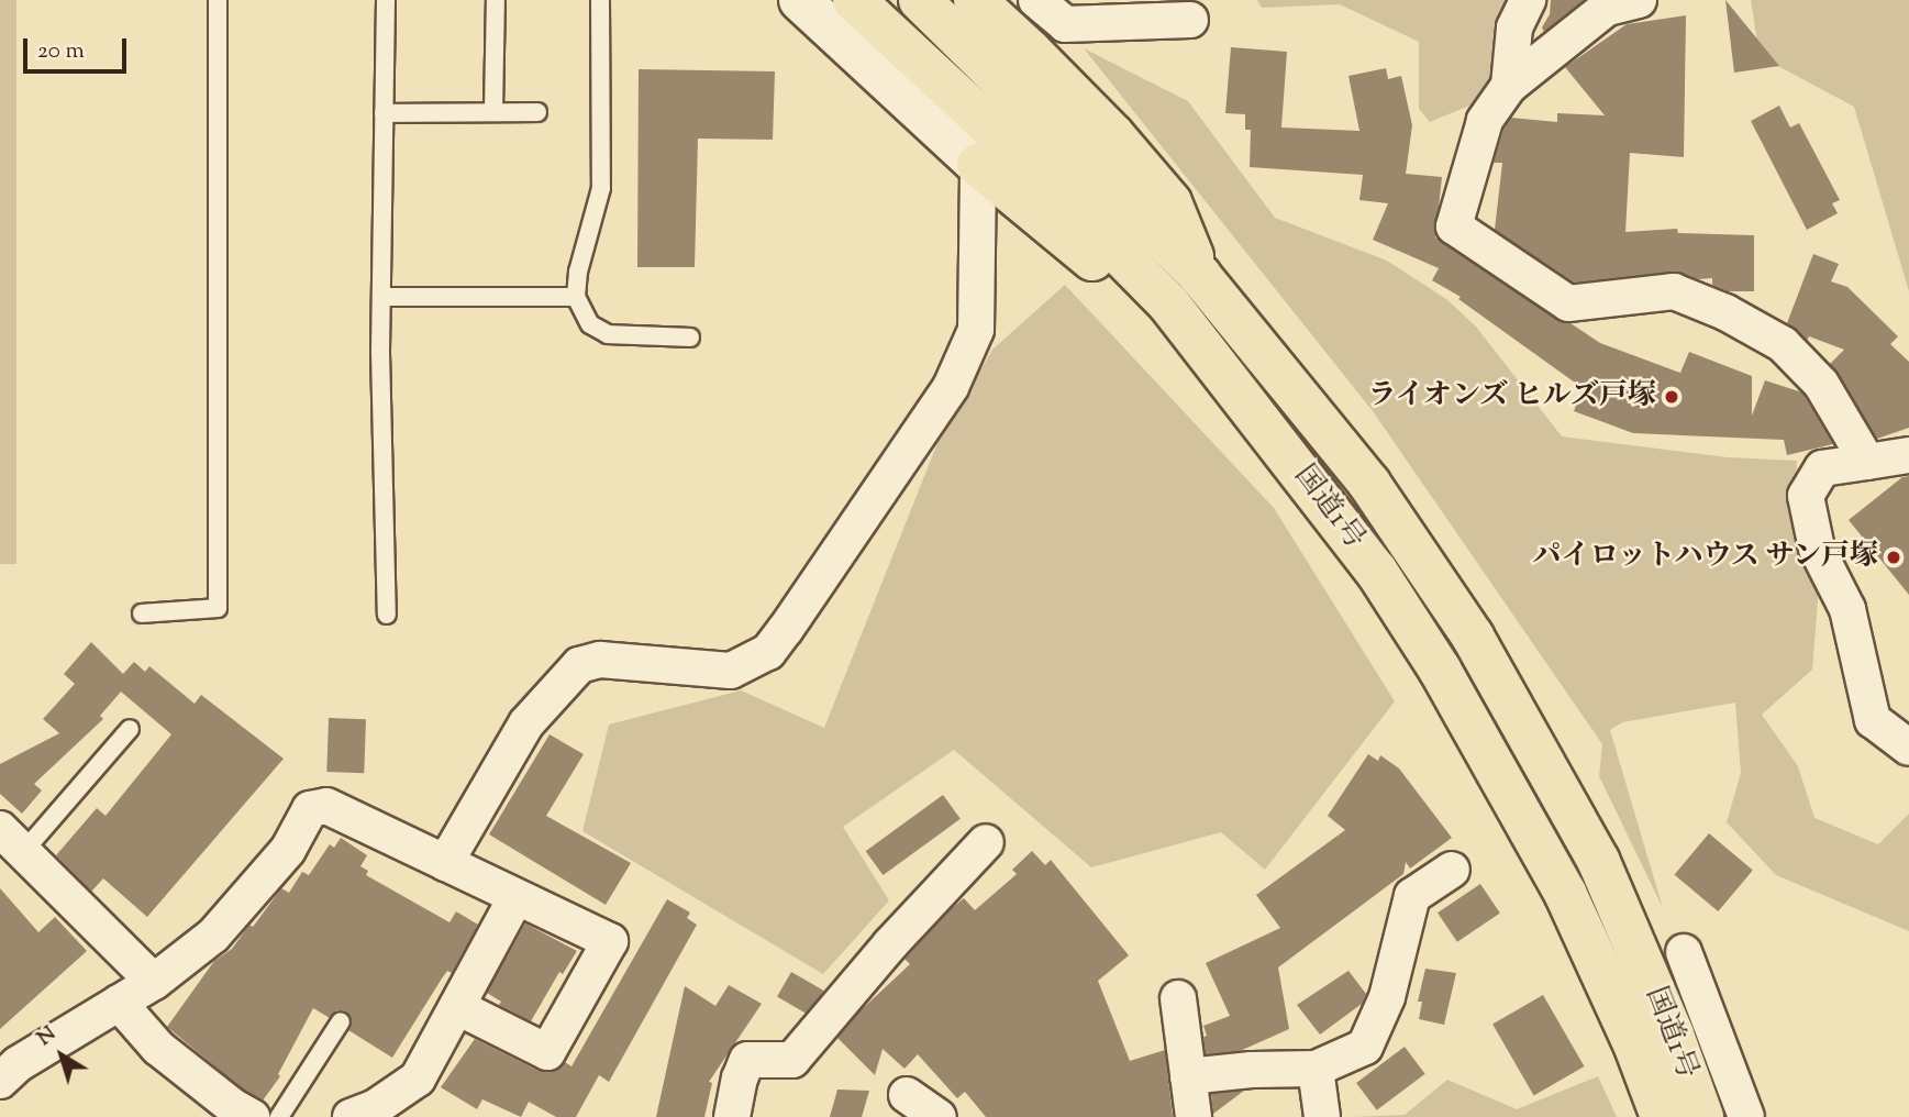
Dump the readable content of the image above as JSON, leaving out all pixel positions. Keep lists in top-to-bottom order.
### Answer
{
  "streets": {
    "highway": ["国道1号"]
  },
  "places": ["ライオンズ ヒルズ戸塚", "パイロットハウス サン戸塚"],
  "scale_bar": "20 m",
  "north": "top left"
}
